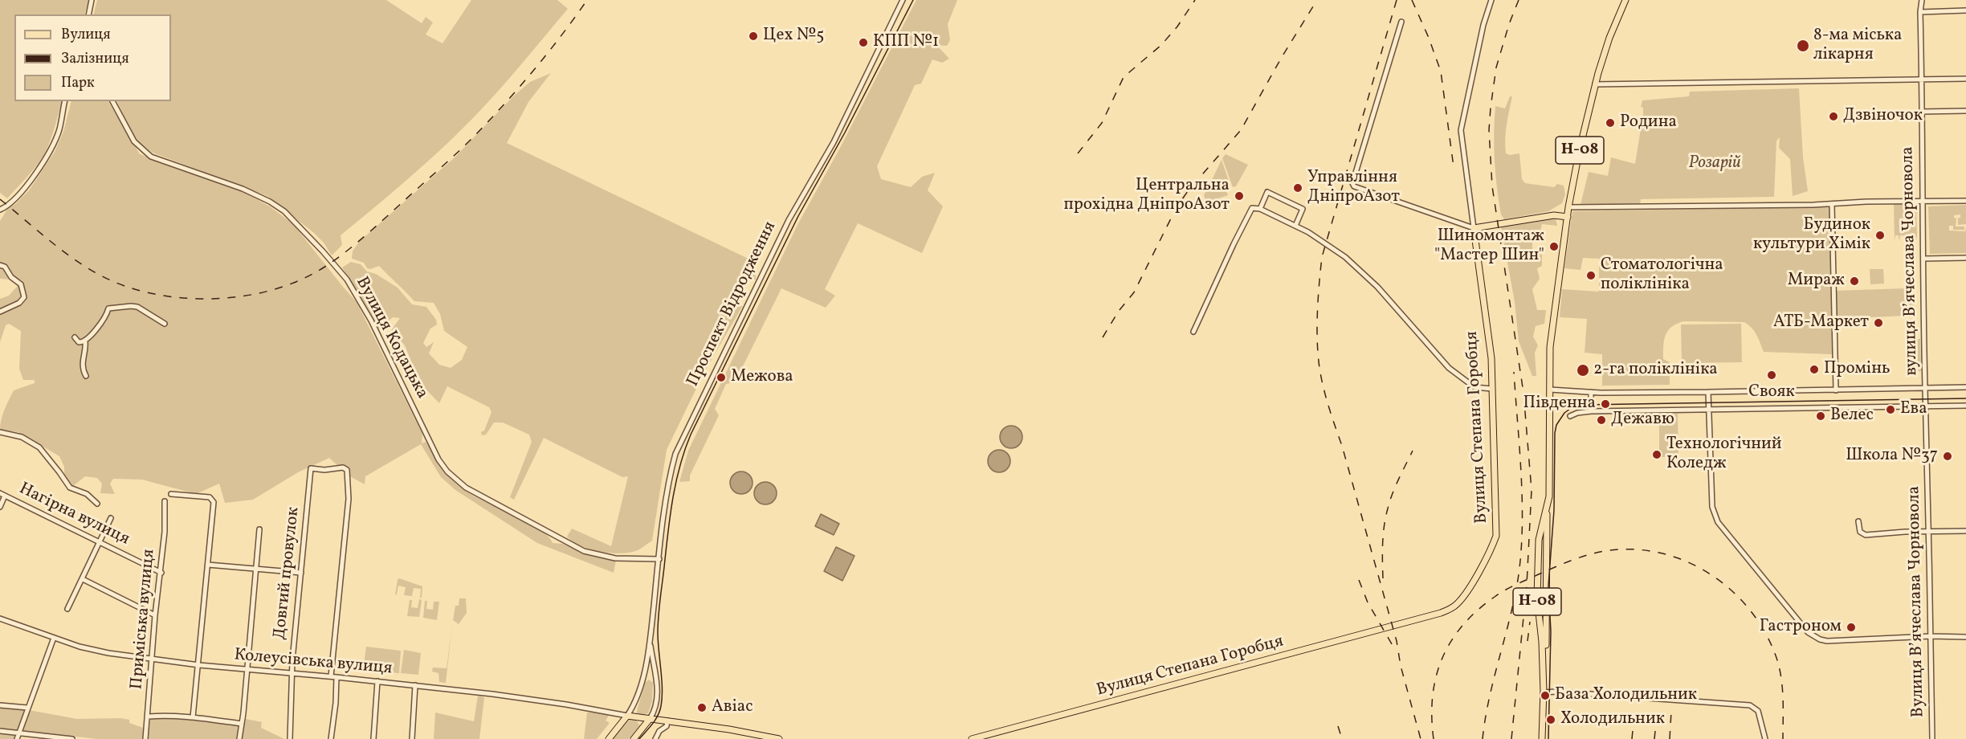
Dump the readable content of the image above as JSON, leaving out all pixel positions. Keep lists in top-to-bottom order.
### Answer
{
  "streets": {
    "main road": ["Н-08", "Проспект Відродження", "Вулиця Степана Горобця"],
    "street": [
      "вулиця Вʼячеслава Чорновола",
      "Вулиця Кодацька",
      "Нагірна вулиця",
      "Довгий провулок",
      "Вулиця Вʼячеслава Чорновола",
      "Приміська вулиця",
      "Колеусівська вулиця"
    ]
  },
  "crossings": [
    ["вулиця Вʼячеслава Чорновола", "Вулиця Вʼячеслава Чорновола"],
    ["Проспект Відродження", "Вулиця Кодацька"],
    ["Проспект Відродження", "Колеусівська вулиця"],
    ["Нагірна вулиця", "Приміська вулиця"],
    ["Довгий провулок", "Колеусівська вулиця"],
    ["Приміська вулиця", "Колеусівська вулиця"]
  ],
  "parks": ["Розарій"],
  "places": [
    "Цех №5",
    "КПП №1",
    "8-ма міська лікарня",
    "Дзвіночок",
    "Родина",
    "Управління ДніпроАзот",
    "Центральна прохідна ДніпроАзот",
    "Будинок культури Хімік",
    "Шиномонтаж \"Мастер Шин\"",
    "Стоматологічна поліклініка",
    "Мираж",
    "АТБ-Маркет",
    "Промінь",
    "2-га поліклініка",
    "Свояк",
    "Межова",
    "Південна",
    "Ева",
    "Велес",
    "Дежавю",
    "Технологічний Коледж",
    "Школа №37",
    "Гастроном",
    "База Холодильник",
    "Авіас",
    "Холодильник"
  ],
  "legend": ["Вулиця", "Залізниця", "Парк"]
}
